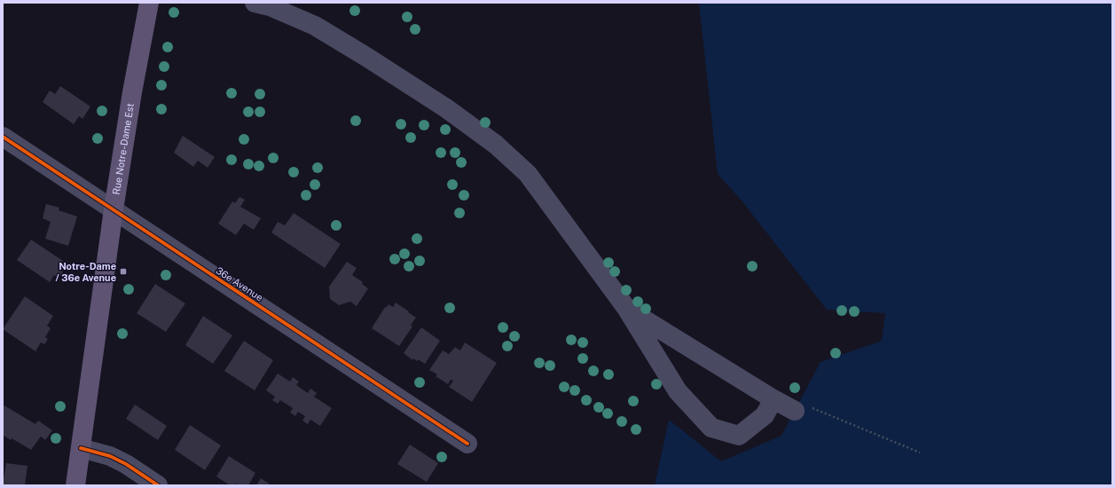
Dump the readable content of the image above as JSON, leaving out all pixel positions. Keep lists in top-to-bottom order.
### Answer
{
  "streets": {
    "main road": ["Rue Notre-Dame Est"],
    "street": ["36e Avenue"]
  },
  "crossings": [
    ["Rue Notre-Dame Est", "36e Avenue"]
  ],
  "places": {
    "transit": ["Notre-Dame / 36e Avenue"]
  }
}
